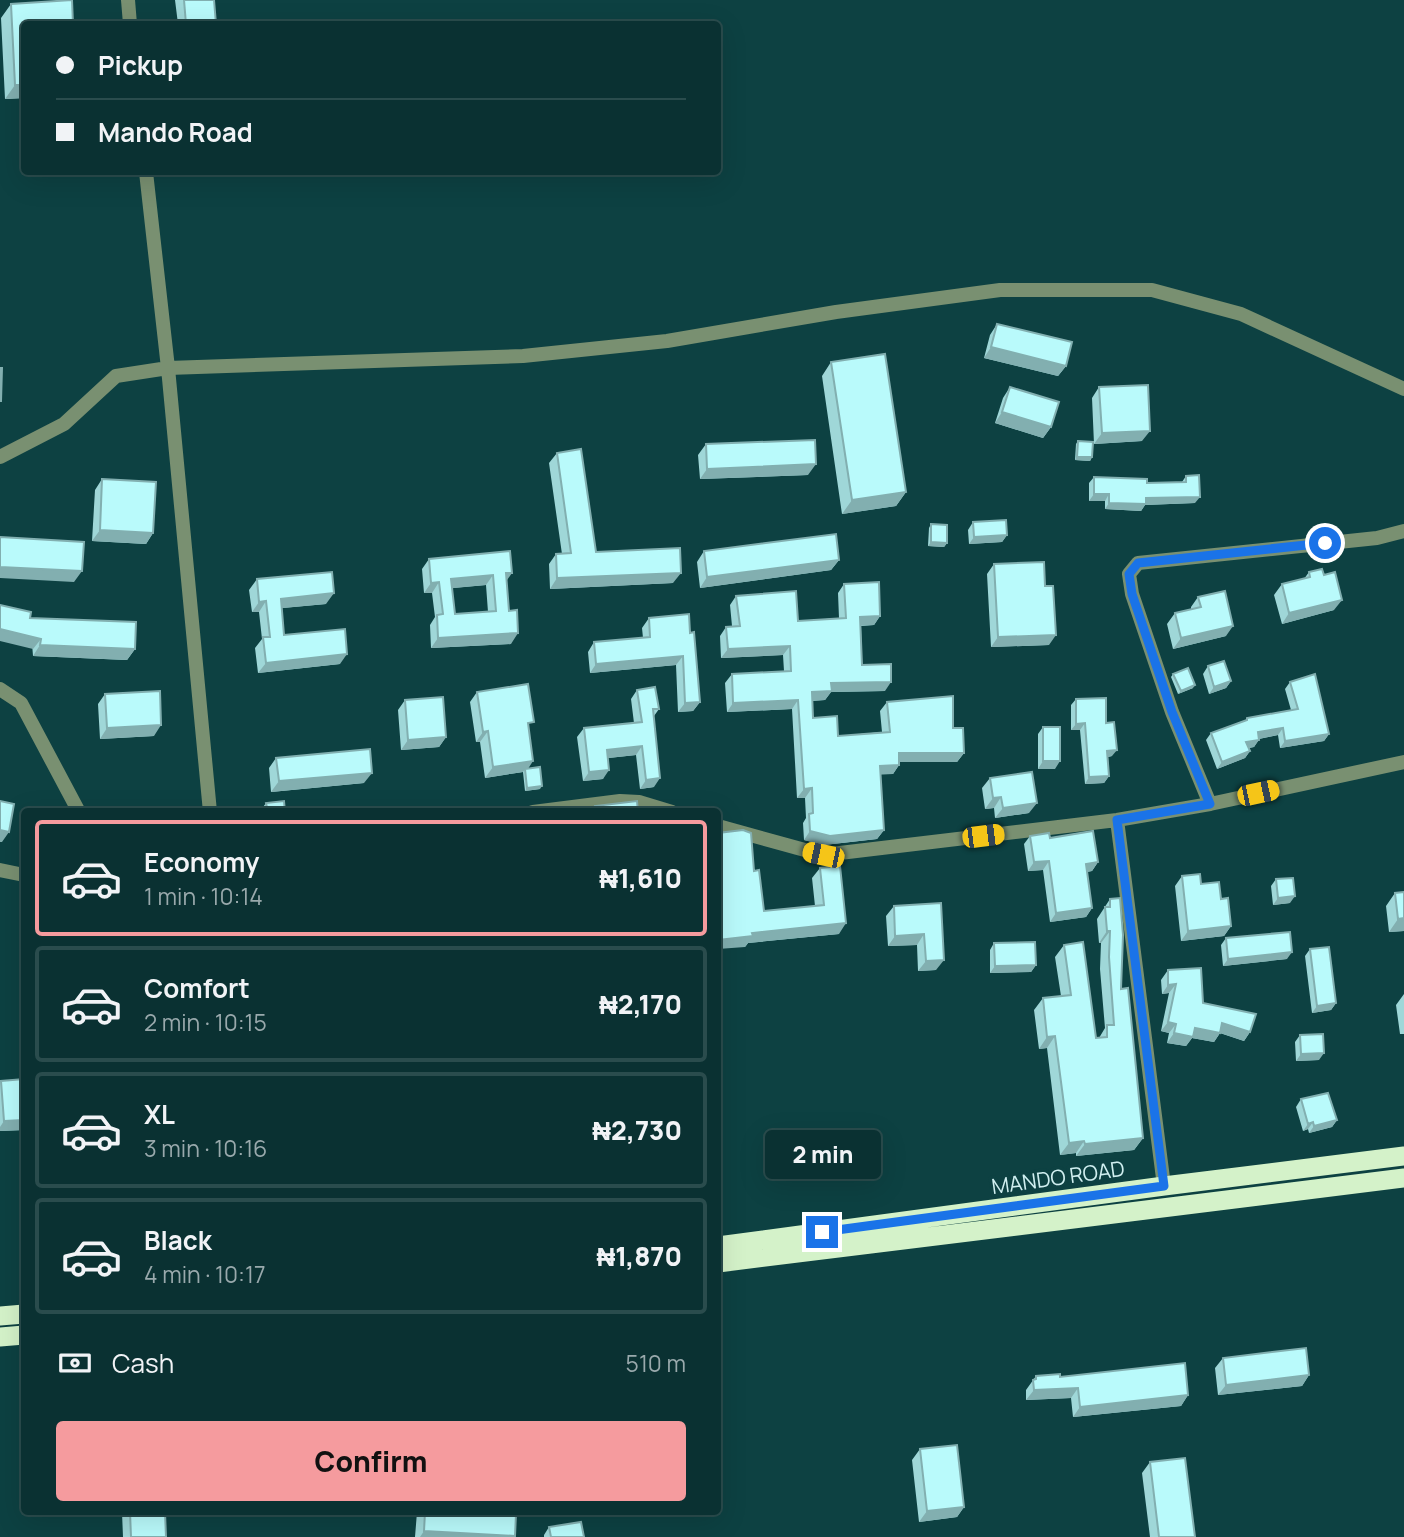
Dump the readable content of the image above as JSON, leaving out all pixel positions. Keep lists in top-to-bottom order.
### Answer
{
  "streets": {
    "highway": ["MANDO ROAD"]
  },
  "page": {
    "banner": ["Pickup", "Mando Road"],
    "list": [
      {
        "name": "Economy",
        "note": "1 min · 10:14",
        "value": "₦1,610"
      },
      {
        "name": "Comfort",
        "note": "2 min · 10:15",
        "value": "₦2,170"
      },
      {
        "name": "XL",
        "note": "3 min · 10:16",
        "value": "₦2,730"
      },
      {
        "name": "Black",
        "note": "4 min · 10:17",
        "value": "₦1,870"
      }
    ],
    "bubble": "2 min",
    "pay": ["Cash", "510 m"],
    "buttons": "Confirm"
  }
}
